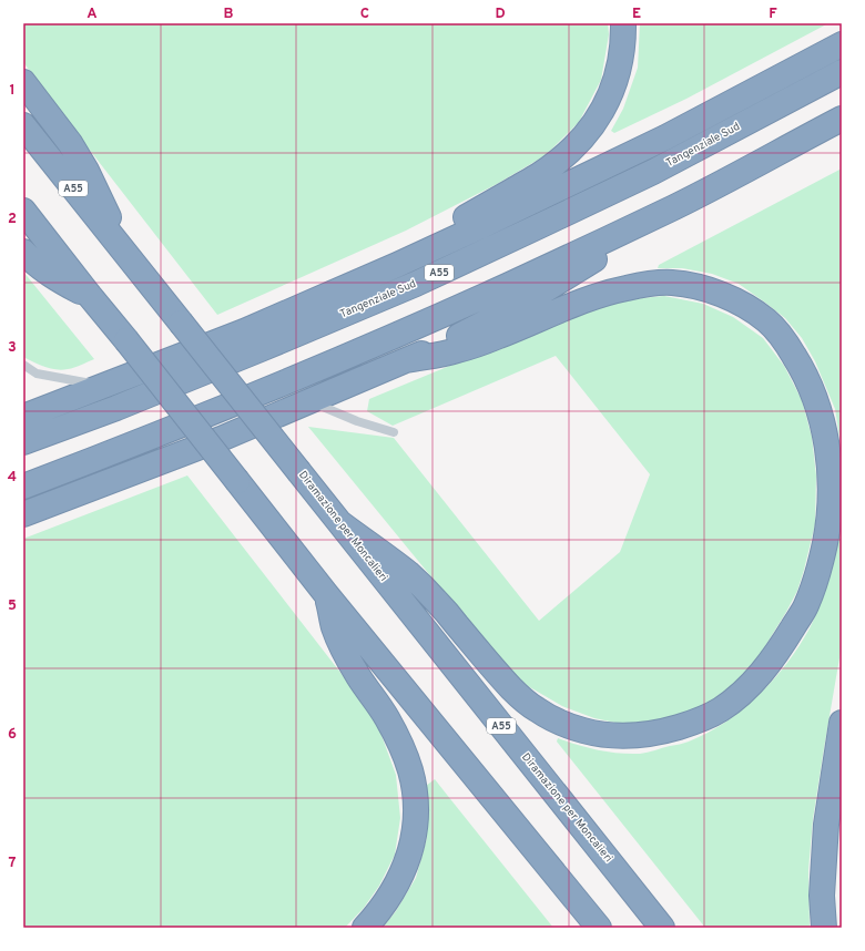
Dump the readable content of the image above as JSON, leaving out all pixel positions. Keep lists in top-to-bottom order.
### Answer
{
  "streets": {
    "highway": ["Tangenziale Sud", "A55", "Diramazione per Moncalieri"]
  },
  "grid": {
    "columns": [
      "A",
      "B",
      "C",
      "D",
      "E",
      "F"
    ],
    "rows": [
      "1",
      "2",
      "3",
      "4",
      "5",
      "6",
      "7"
    ]
  }
}
